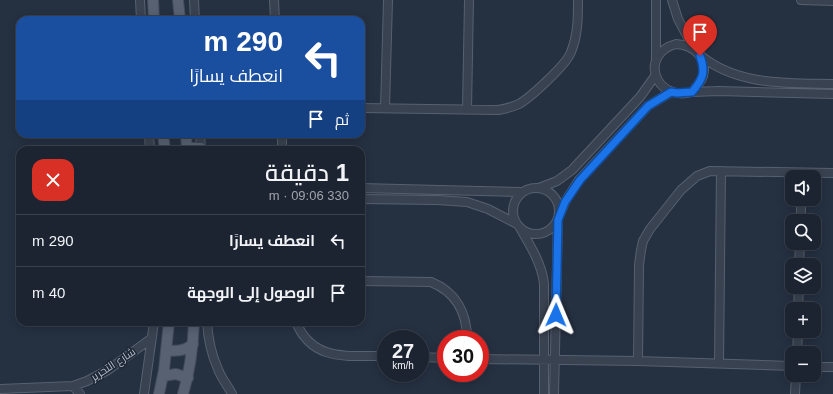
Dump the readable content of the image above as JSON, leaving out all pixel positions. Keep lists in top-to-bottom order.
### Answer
{
  "streets": {
    "street": ["شارع التحرير"]
  },
  "page": {
    "turn": ["290 m", "انعطف يسارًا"],
    "then": "ثم",
    "heading": ["1 دقيقة", "330 m · 09:06"],
    "map_buttons": ["+", "−"],
    "list": [
      {
        "name": "انعطف يسارًا",
        "value": "290 m"
      },
      {
        "name": "الوصول إلى الوجهة",
        "value": "40 m"
      }
    ],
    "speed": "27 km/h",
    "limit": "30"
  }
}
